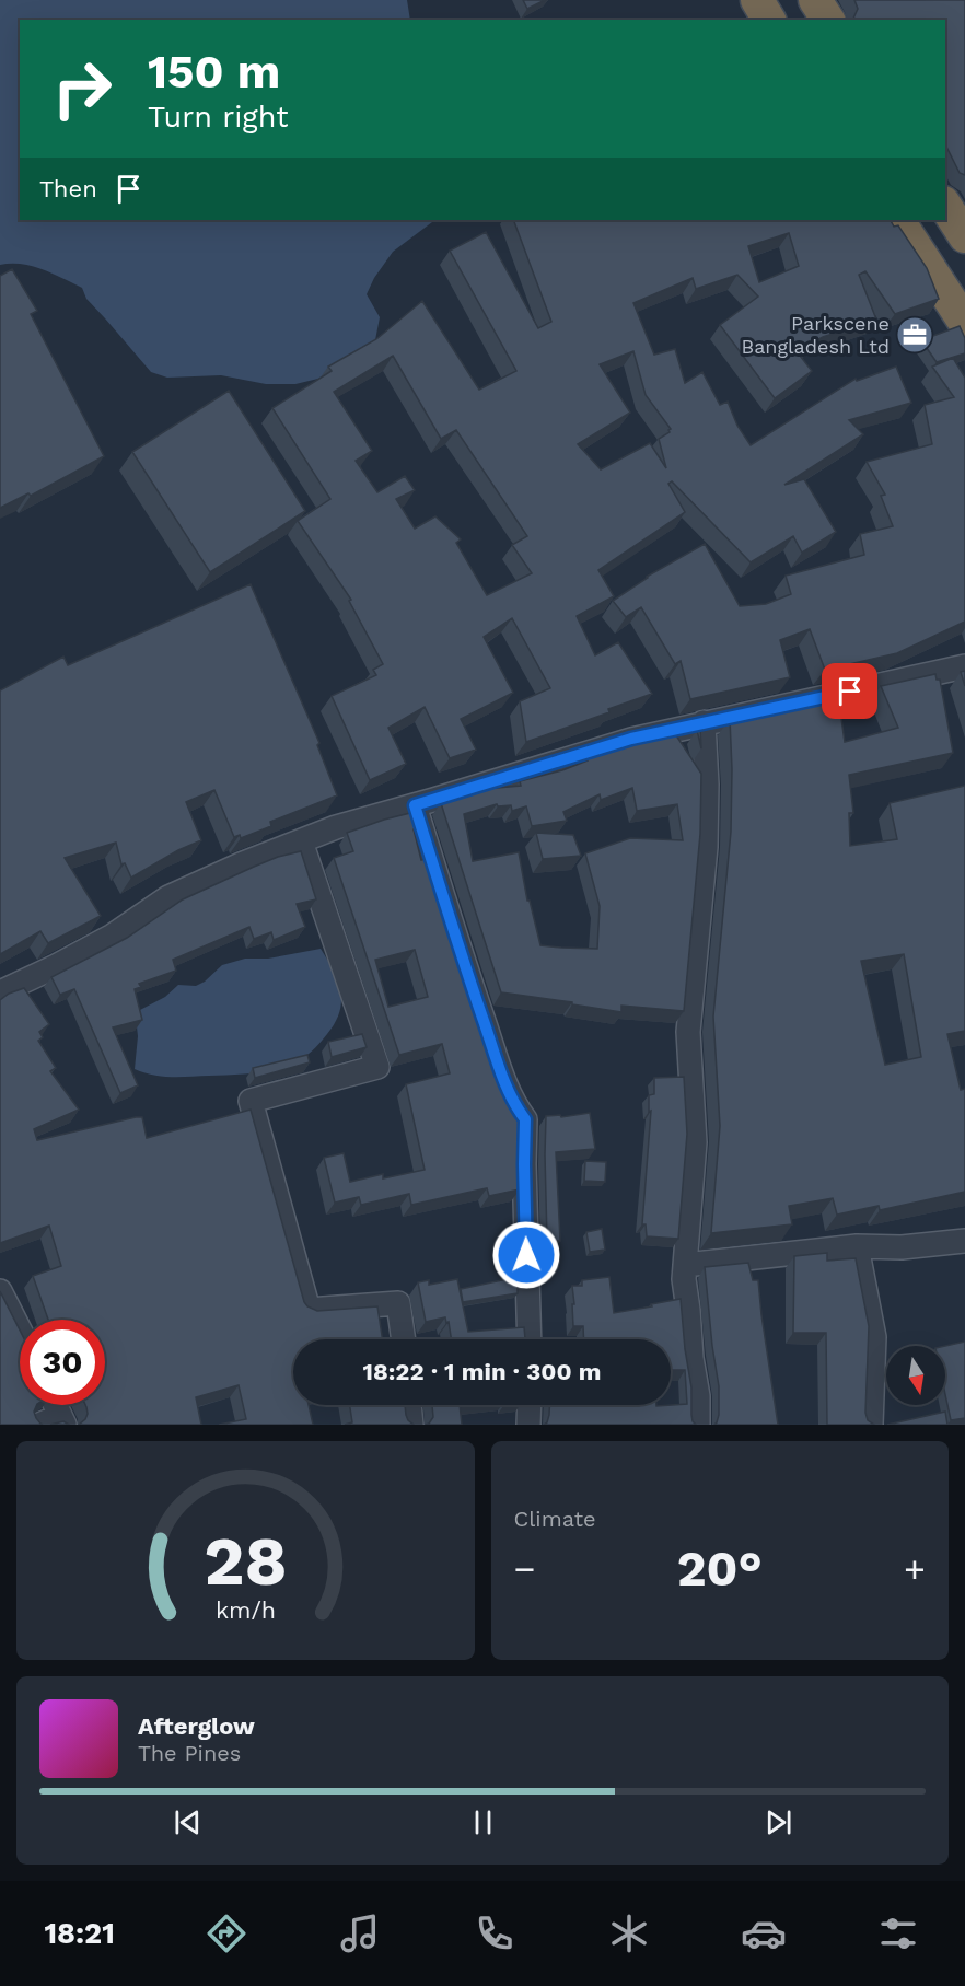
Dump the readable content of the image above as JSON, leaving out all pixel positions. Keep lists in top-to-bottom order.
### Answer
{
  "places": {
    "office": ["Parkscene Bangladesh Ltd"]
  },
  "north": "bottom",
  "page": {
    "turn": ["150 m", "Turn right"],
    "then": "Then",
    "limit": "30",
    "trip": "18:22 · 1 min · 300 m",
    "tile": "Climate",
    "heat": ["−", "20°", "+"],
    "song": ["Afterglow", "The Pines"],
    "tabs": "18:21",
    "gauge": ["28", "km/h"]
  }
}
